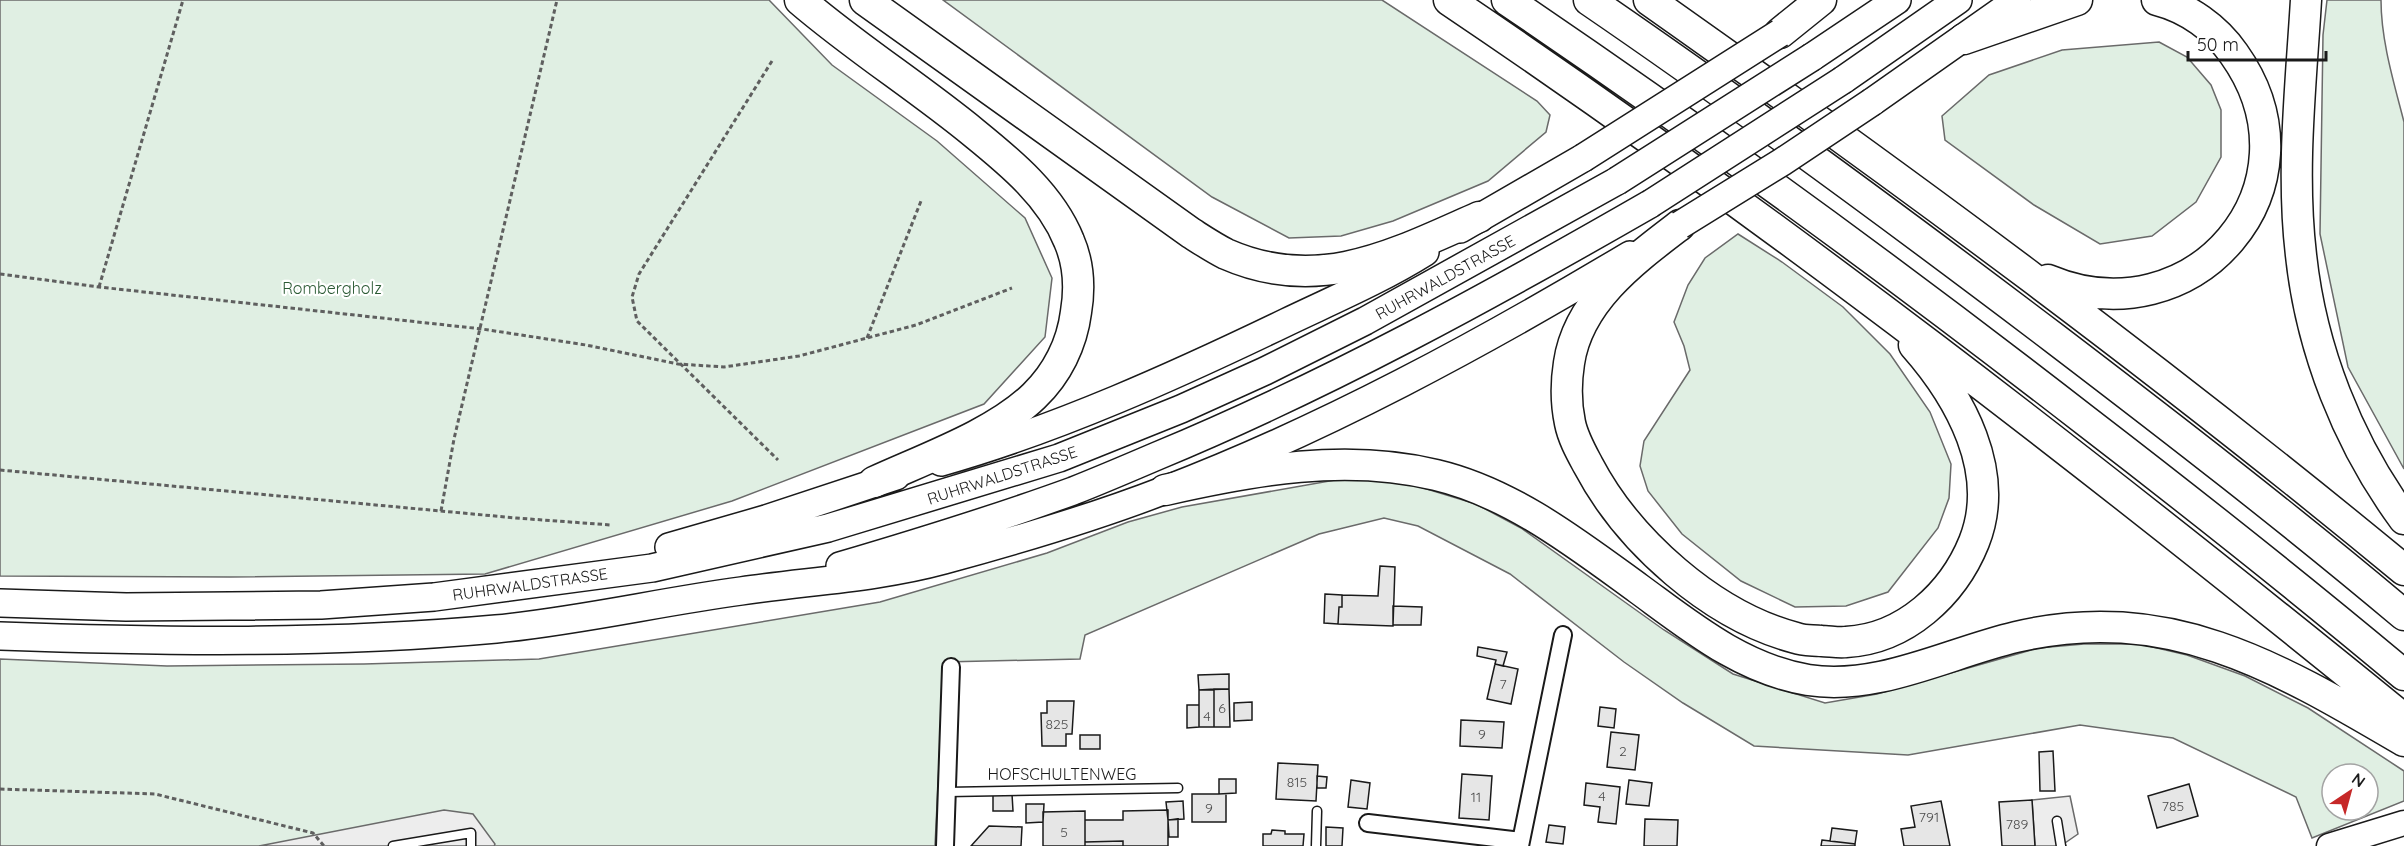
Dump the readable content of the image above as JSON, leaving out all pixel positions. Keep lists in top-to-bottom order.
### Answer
{
  "streets": {
    "highway": ["RUHRWALDSTRASSE"],
    "lane": ["HOFSCHULTENWEG"]
  },
  "parks": ["Rombergholz"],
  "house_numbers": [
    "7",
    "6",
    "4",
    "825",
    "9",
    "2",
    "815",
    "4",
    "11",
    "785",
    "9",
    "791",
    "789",
    "5"
  ],
  "scale_bar": "50 m",
  "north": "top right"
}
